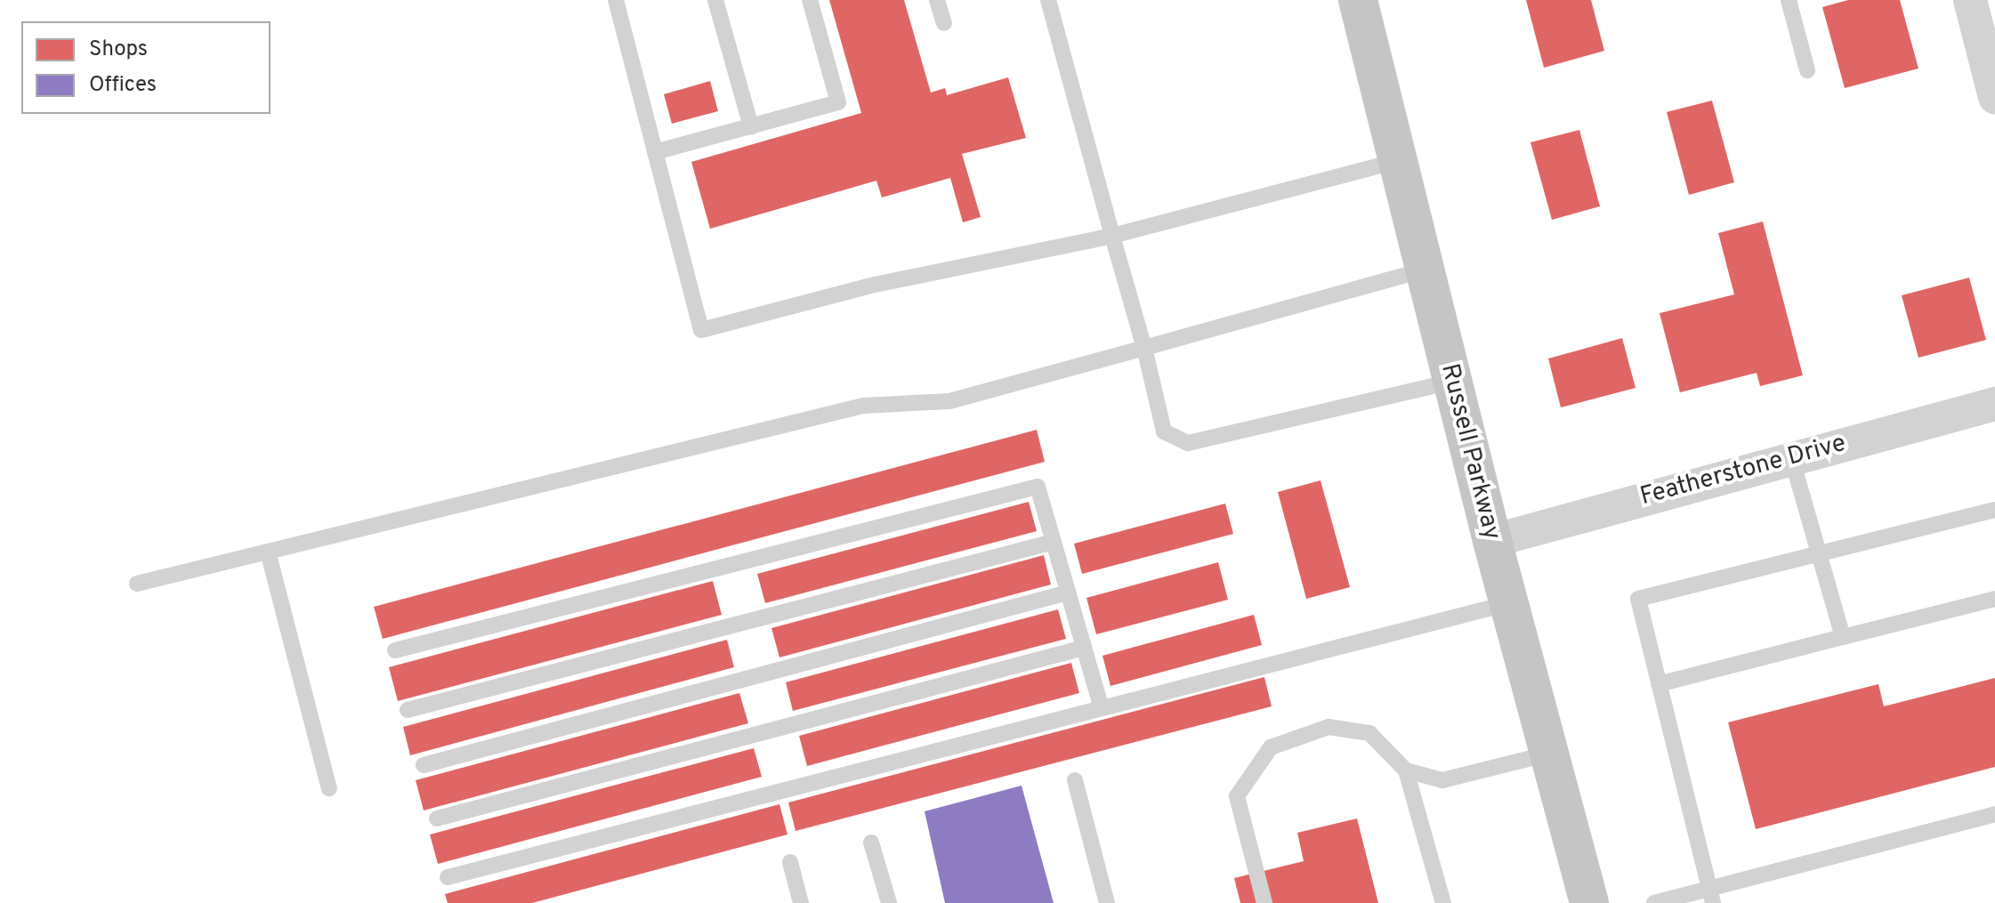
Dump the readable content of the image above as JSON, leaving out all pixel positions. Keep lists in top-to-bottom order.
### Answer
{
  "streets": {
    "main road": ["Russell Parkway"],
    "street": ["Featherstone Drive"]
  },
  "crossings": [
    ["Russell Parkway", "Featherstone Drive"]
  ],
  "legend": ["Shops", "Offices"]
}
